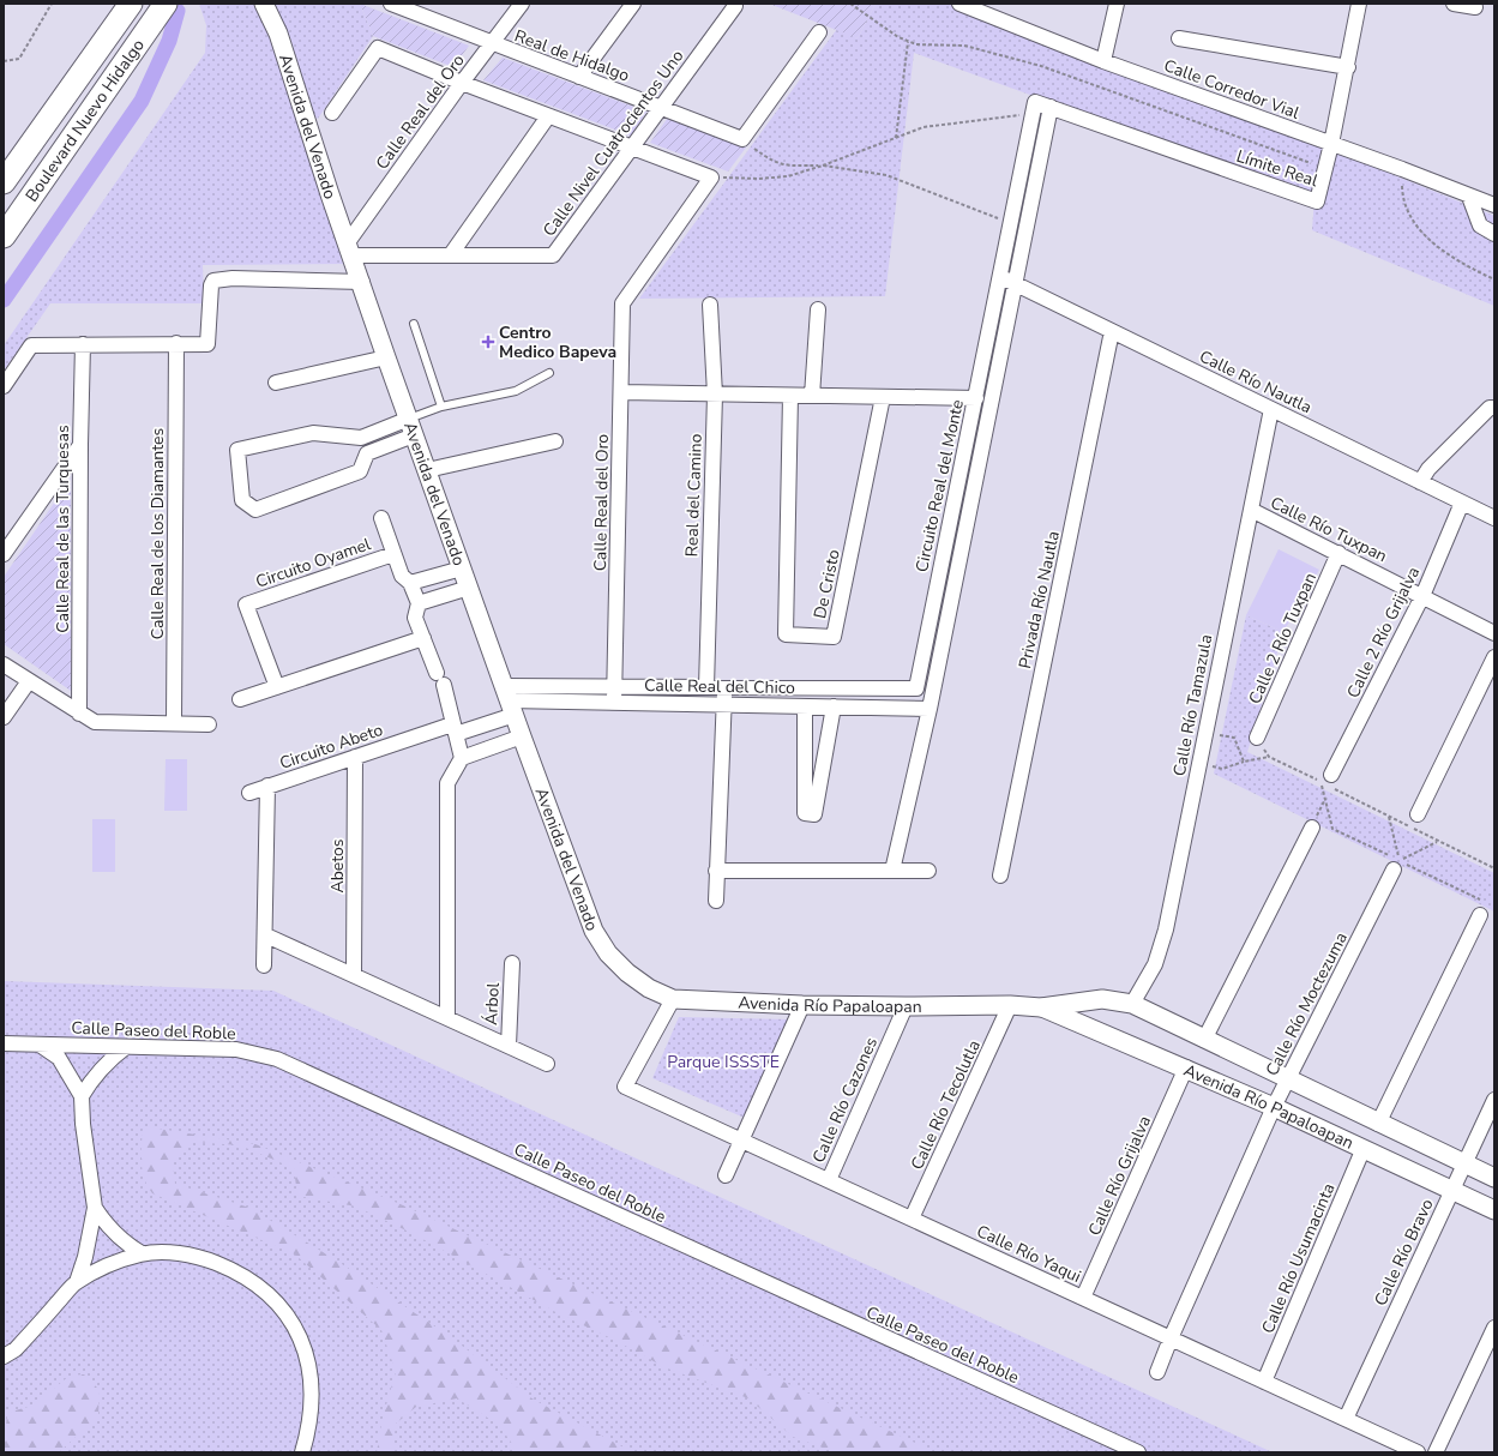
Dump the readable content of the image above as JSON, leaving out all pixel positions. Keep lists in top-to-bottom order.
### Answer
{
  "streets": {
    "main road": ["Boulevard Nuevo Hidalgo"],
    "street": [
      "Real de Hidalgo",
      "Calle Corredor Vial",
      "Calle Real del Oro",
      "Avenida del Venado",
      "Calle Nivel Cuatrocientos Uno",
      "Límite Real",
      "Calle Río Nautla",
      "Circuito Real del Monte",
      "Real del Camino",
      "Calle Real de las Turquesas",
      "Calle Río Tuxpan",
      "Calle Real de los Diamantes",
      "Circuito Oyamel",
      "De Cristo",
      "Privada Río Nautla",
      "Calle 2 Río Grijalva",
      "Calle 2 Río Tuxpan",
      "Calle Real del Chico",
      "Calle Río Tamazula",
      "Circuito Abeto",
      "Abetos",
      "Árbol",
      "Avenida Río Papaloapan",
      "Calle Río Moctezuma",
      "Calle Paseo del Roble",
      "Calle Río Cazones",
      "Calle Río Tecolutla",
      "Calle Río Grijalva",
      "Calle Río Bravo",
      "Calle Río Yaqui",
      "Calle Río Usumacinta"
    ]
  },
  "crossings": [
    ["Real de Hidalgo", "Calle Real del Oro"],
    ["Real de Hidalgo", "Calle Nivel Cuatrocientos Uno"],
    ["Calle Corredor Vial", "Límite Real"],
    ["Calle Real del Oro", "Avenida del Venado"],
    ["Calle Real del Oro", "Calle Nivel Cuatrocientos Uno"],
    ["Calle Real del Oro", "Circuito Real del Monte"],
    ["Calle Real del Oro", "Calle Real del Chico"],
    ["Avenida del Venado", "Calle Nivel Cuatrocientos Uno"],
    ["Avenida del Venado", "Circuito Real del Monte"],
    ["Avenida del Venado", "Calle Real del Chico"],
    ["Avenida del Venado", "Circuito Abeto"],
    ["Avenida del Venado", "Avenida Río Papaloapan"],
    ["Límite Real", "Circuito Real del Monte"],
    ["Calle Río Nautla", "Circuito Real del Monte"],
    ["Calle Río Nautla", "Privada Río Nautla"],
    ["Calle Río Nautla", "Calle 2 Río Grijalva"],
    ["Calle Río Nautla", "Calle Río Tamazula"],
    ["Circuito Real del Monte", "Real del Camino"],
    ["Circuito Real del Monte", "Calle Real del Chico"],
    ["Circuito Real del Monte", "Circuito Abeto"],
    ["Calle Río Tuxpan", "Calle 2 Río Grijalva"],
    ["Calle Río Tuxpan", "Calle 2 Río Tuxpan"],
    ["Calle Río Tuxpan", "Calle Río Tamazula"],
    ["Circuito Oyamel", "Circuito Abeto"],
    ["Calle Real del Chico", "Circuito Abeto"],
    ["Calle Río Tamazula", "Avenida Río Papaloapan"],
    ["Circuito Abeto", "Abetos"],
    ["Avenida Río Papaloapan", "Calle Río Moctezuma"],
    ["Avenida Río Papaloapan", "Calle Río Cazones"],
    ["Avenida Río Papaloapan", "Calle Río Tecolutla"],
    ["Avenida Río Papaloapan", "Calle Río Grijalva"],
    ["Avenida Río Papaloapan", "Calle Río Bravo"],
    ["Avenida Río Papaloapan", "Calle Río Yaqui"],
    ["Avenida Río Papaloapan", "Calle Río Usumacinta"],
    ["Calle Río Moctezuma", "Calle Río Yaqui"],
    ["Calle Río Cazones", "Calle Río Yaqui"],
    ["Calle Río Tecolutla", "Calle Río Yaqui"],
    ["Calle Río Grijalva", "Calle Río Yaqui"],
    ["Calle Río Bravo", "Calle Río Yaqui"],
    ["Calle Río Yaqui", "Calle Río Usumacinta"]
  ],
  "parks": ["Parque ISSSTE"],
  "places": {
    "health": ["Centro Medico Bapeva"]
  }
}
